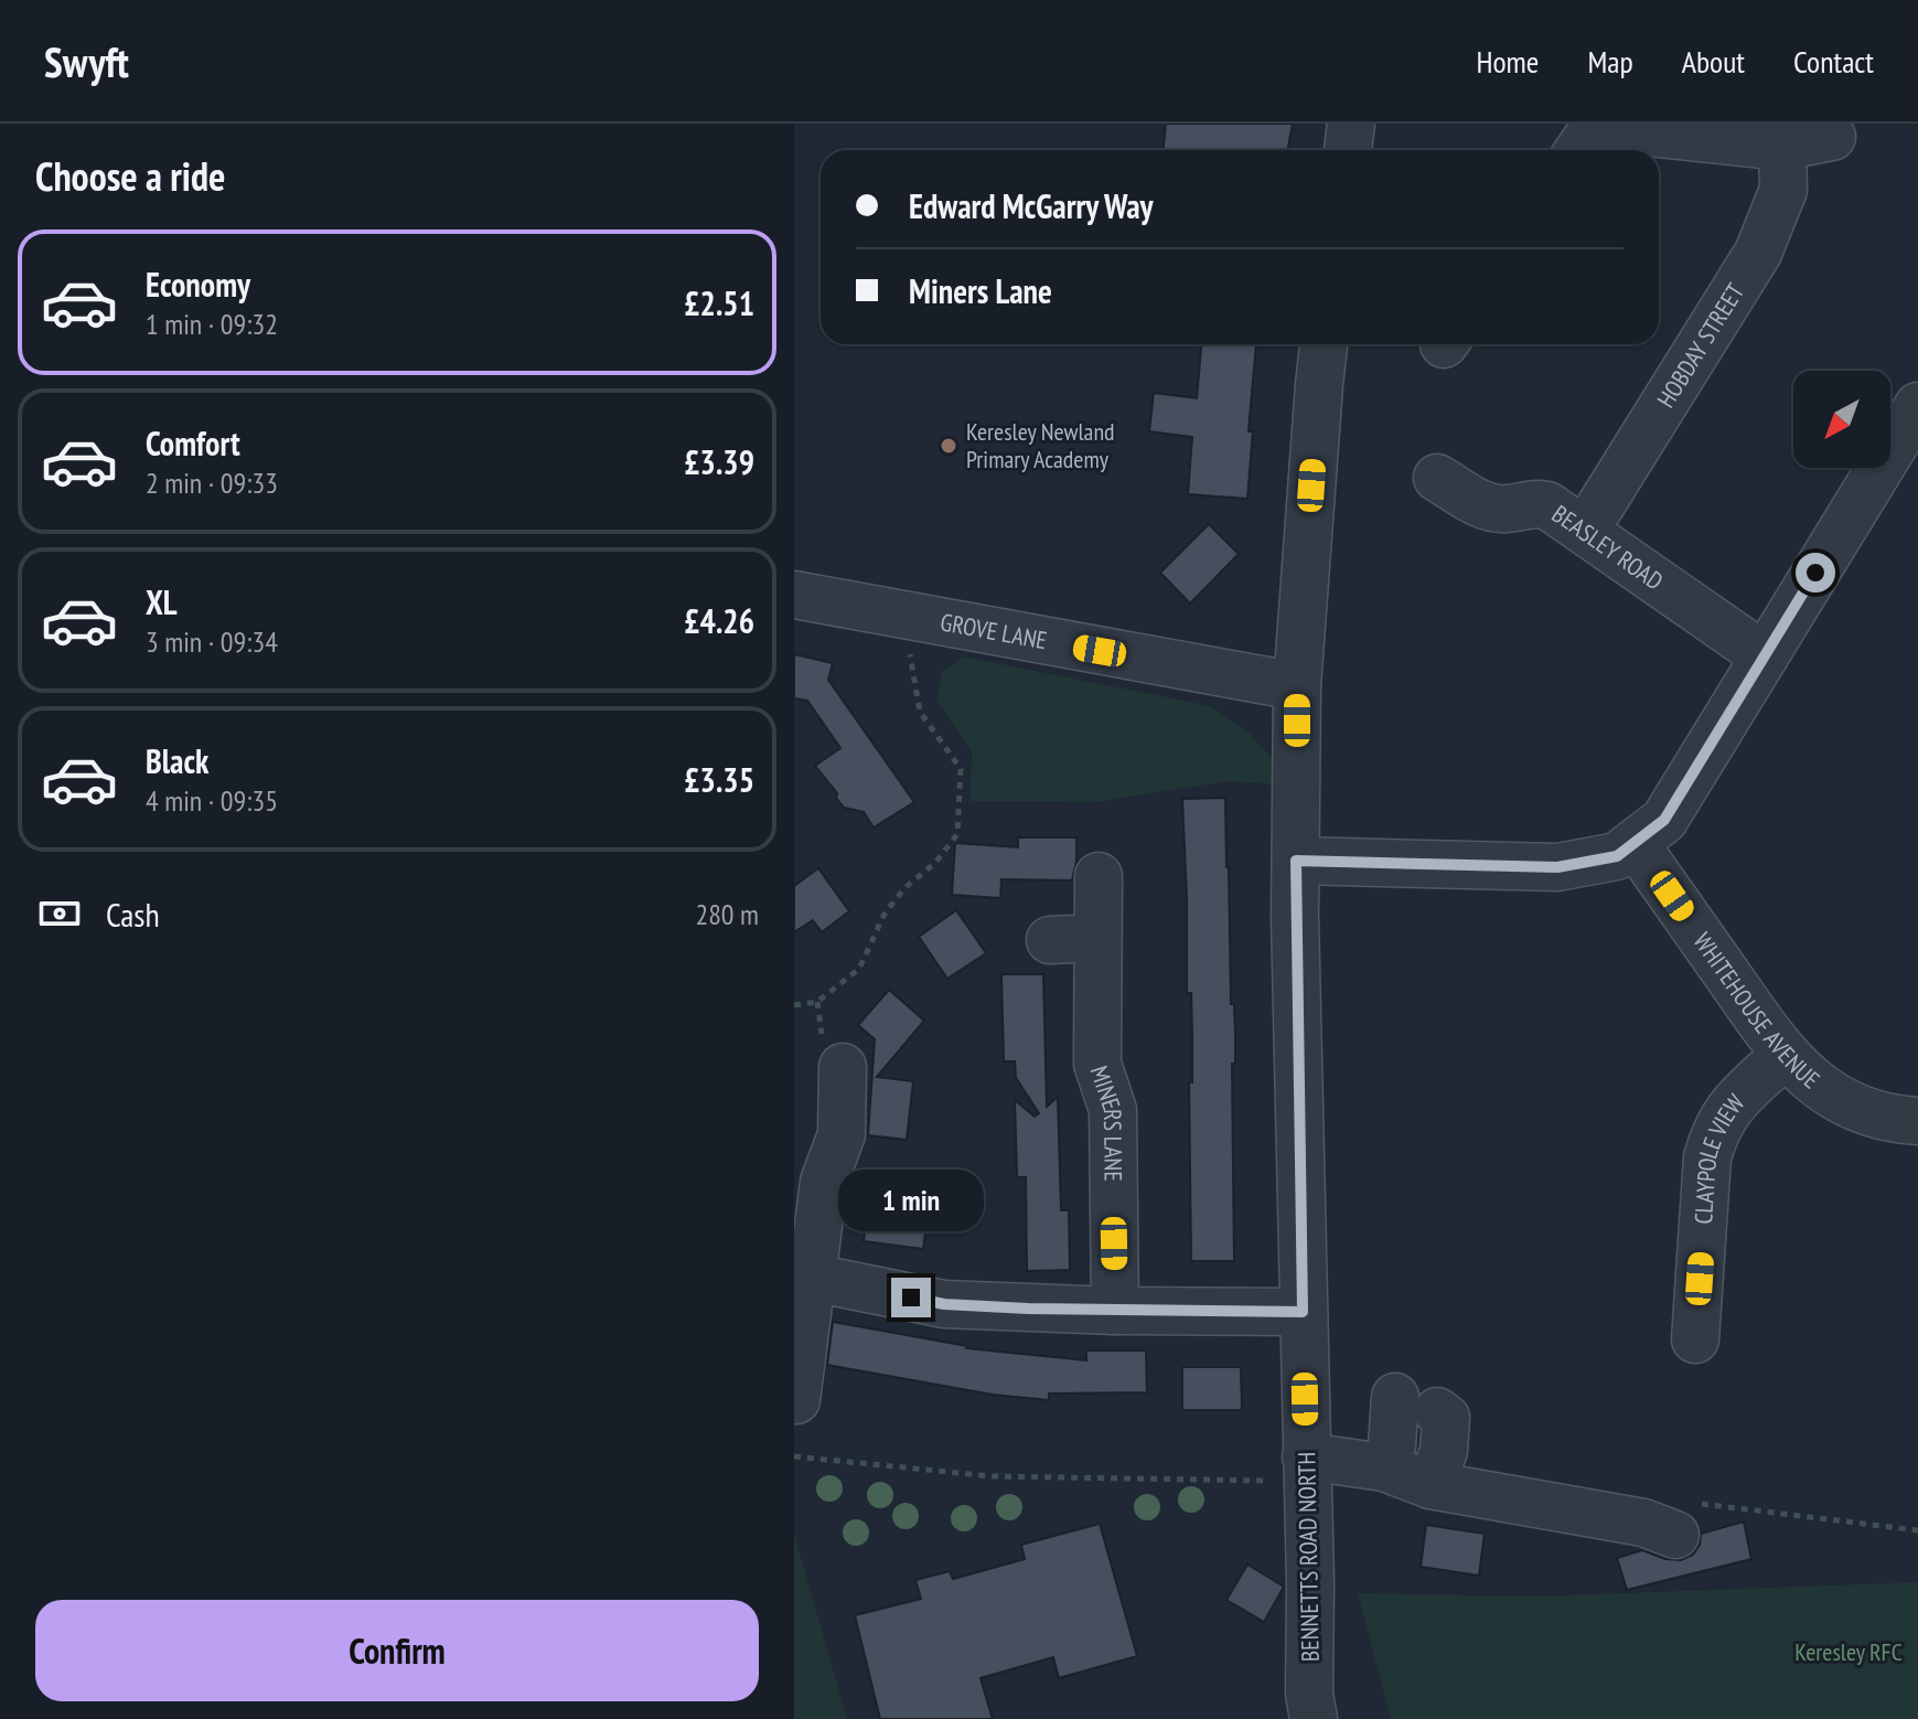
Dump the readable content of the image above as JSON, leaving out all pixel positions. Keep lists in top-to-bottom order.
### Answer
{
  "streets": {
    "street": [
      "HOBDAY STREET",
      "BEASLEY ROAD",
      "GROVE LANE",
      "WHITEHOUSE AVENUE",
      "MINERS LANE",
      "CLAYPOLE VIEW",
      "BENNETTS ROAD NORTH"
    ]
  },
  "crossings": [
    ["HOBDAY STREET", "BEASLEY ROAD"],
    ["GROVE LANE", "BENNETTS ROAD NORTH"],
    ["WHITEHOUSE AVENUE", "CLAYPOLE VIEW"]
  ],
  "parks": ["Keresley RFC"],
  "places": ["Keresley Newland Primary Academy"],
  "north": "bottom left",
  "page": {
    "header": "Swyft",
    "nav": [
      "Home",
      "Map",
      "About",
      "Contact"
    ],
    "heading": "Choose a ride",
    "banner": ["Edward McGarry Way", "Miners Lane"],
    "list": [
      {
        "name": "Economy",
        "note": "1 min · 09:32",
        "value": "£2.51"
      },
      {
        "name": "Comfort",
        "note": "2 min · 09:33",
        "value": "£3.39"
      },
      {
        "name": "XL",
        "note": "3 min · 09:34",
        "value": "£4.26"
      },
      {
        "name": "Black",
        "note": "4 min · 09:35",
        "value": "£3.35"
      }
    ],
    "pay": ["Cash", "280 m"],
    "bubble": "1 min",
    "buttons": "Confirm"
  }
}
